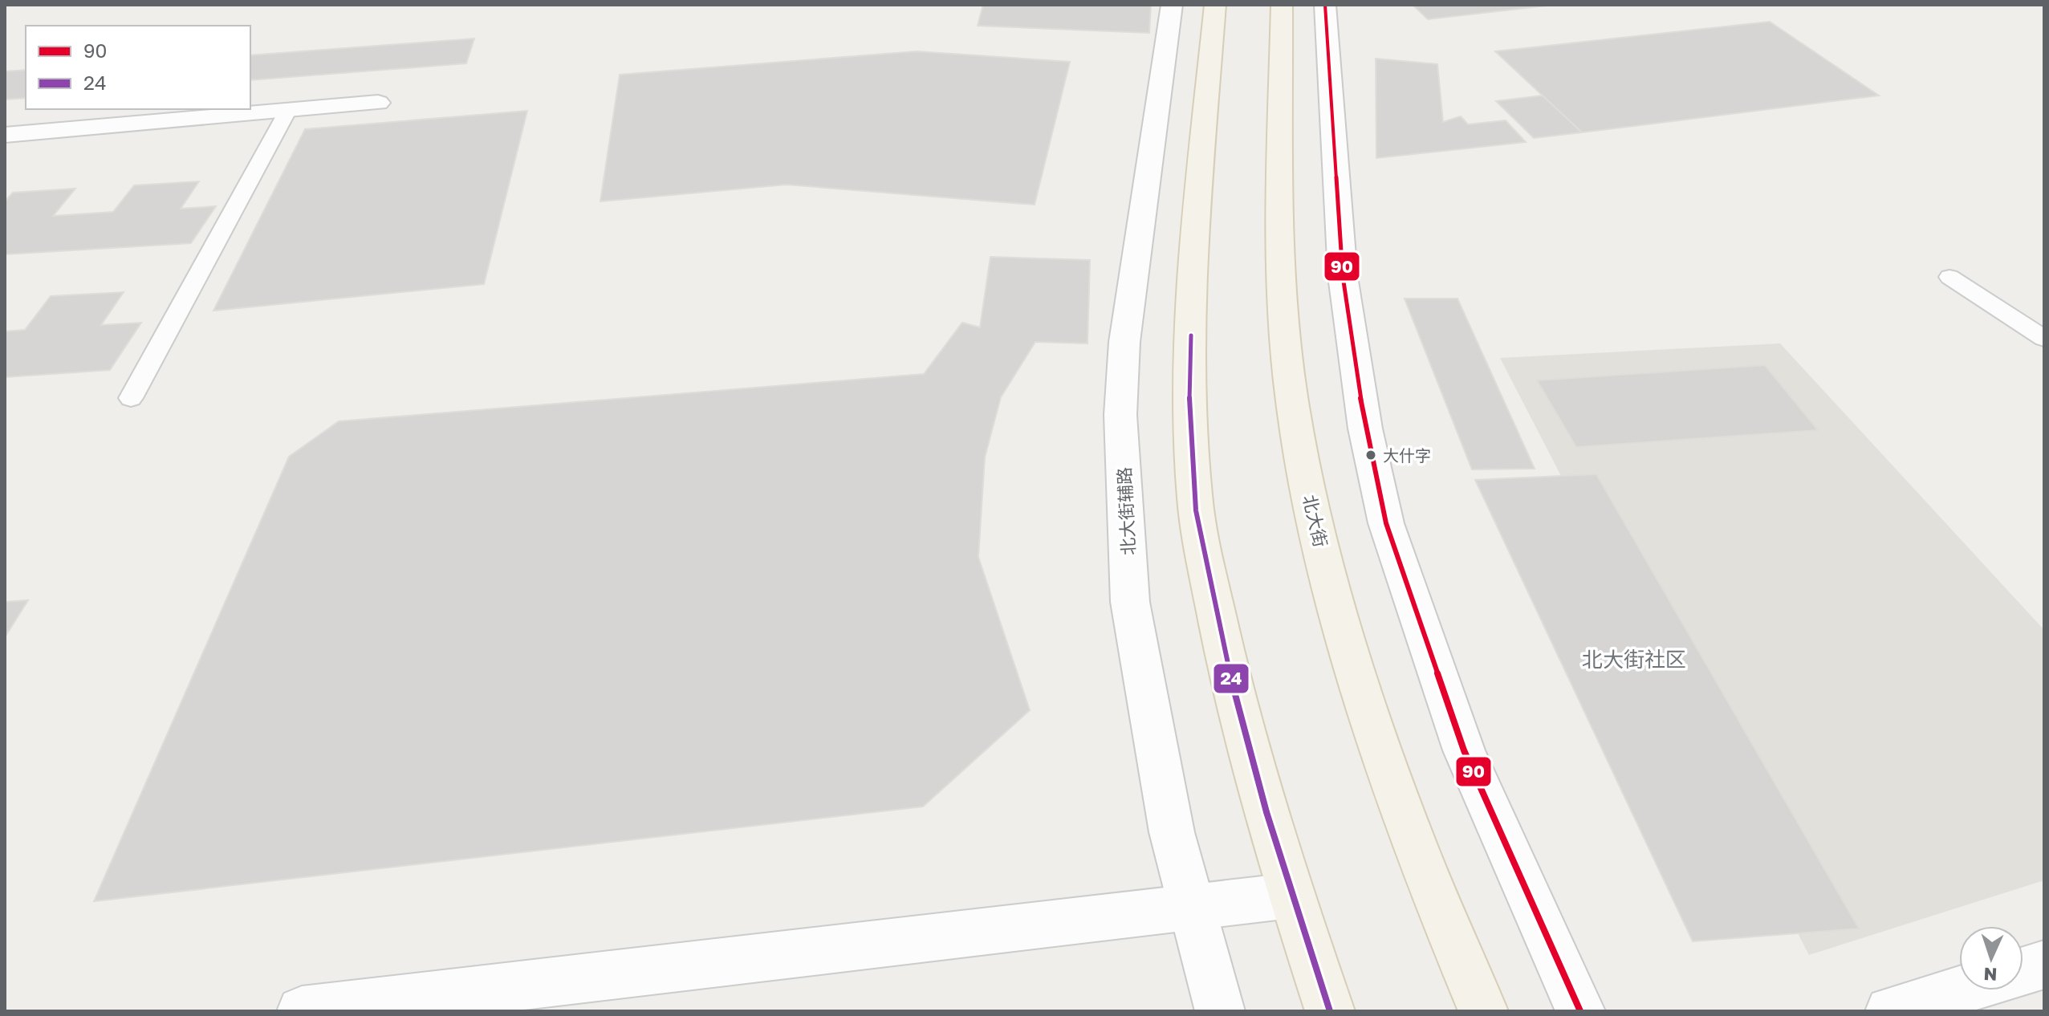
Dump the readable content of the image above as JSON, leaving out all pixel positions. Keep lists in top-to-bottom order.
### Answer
{
  "streets": {
    "main road": ["北大街"],
    "street": ["北大街辅路"]
  },
  "districts": ["北大街社区"],
  "places": ["大什字"],
  "lines": ["transit line 90", "transit line 24"],
  "legend": ["90", "24"],
  "north": "bottom"
}
